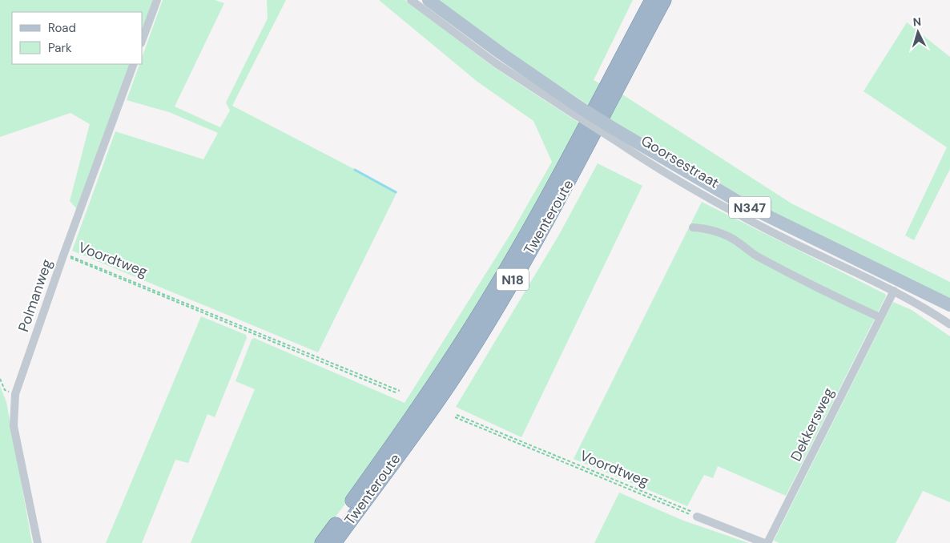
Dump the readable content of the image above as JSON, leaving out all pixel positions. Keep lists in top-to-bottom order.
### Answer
{
  "streets": {
    "highway": ["Twenteroute", "N18"],
    "main road": ["Goorsestraat", "N347"],
    "street": ["Polmanweg", "Dekkersweg"],
    "path": ["Voordtweg"]
  },
  "crossings": [
    ["Goorsestraat", "Dekkersweg"],
    ["Voordtweg", "Polmanweg"]
  ],
  "legend": ["Road", "Park"],
  "north": "top"
}
